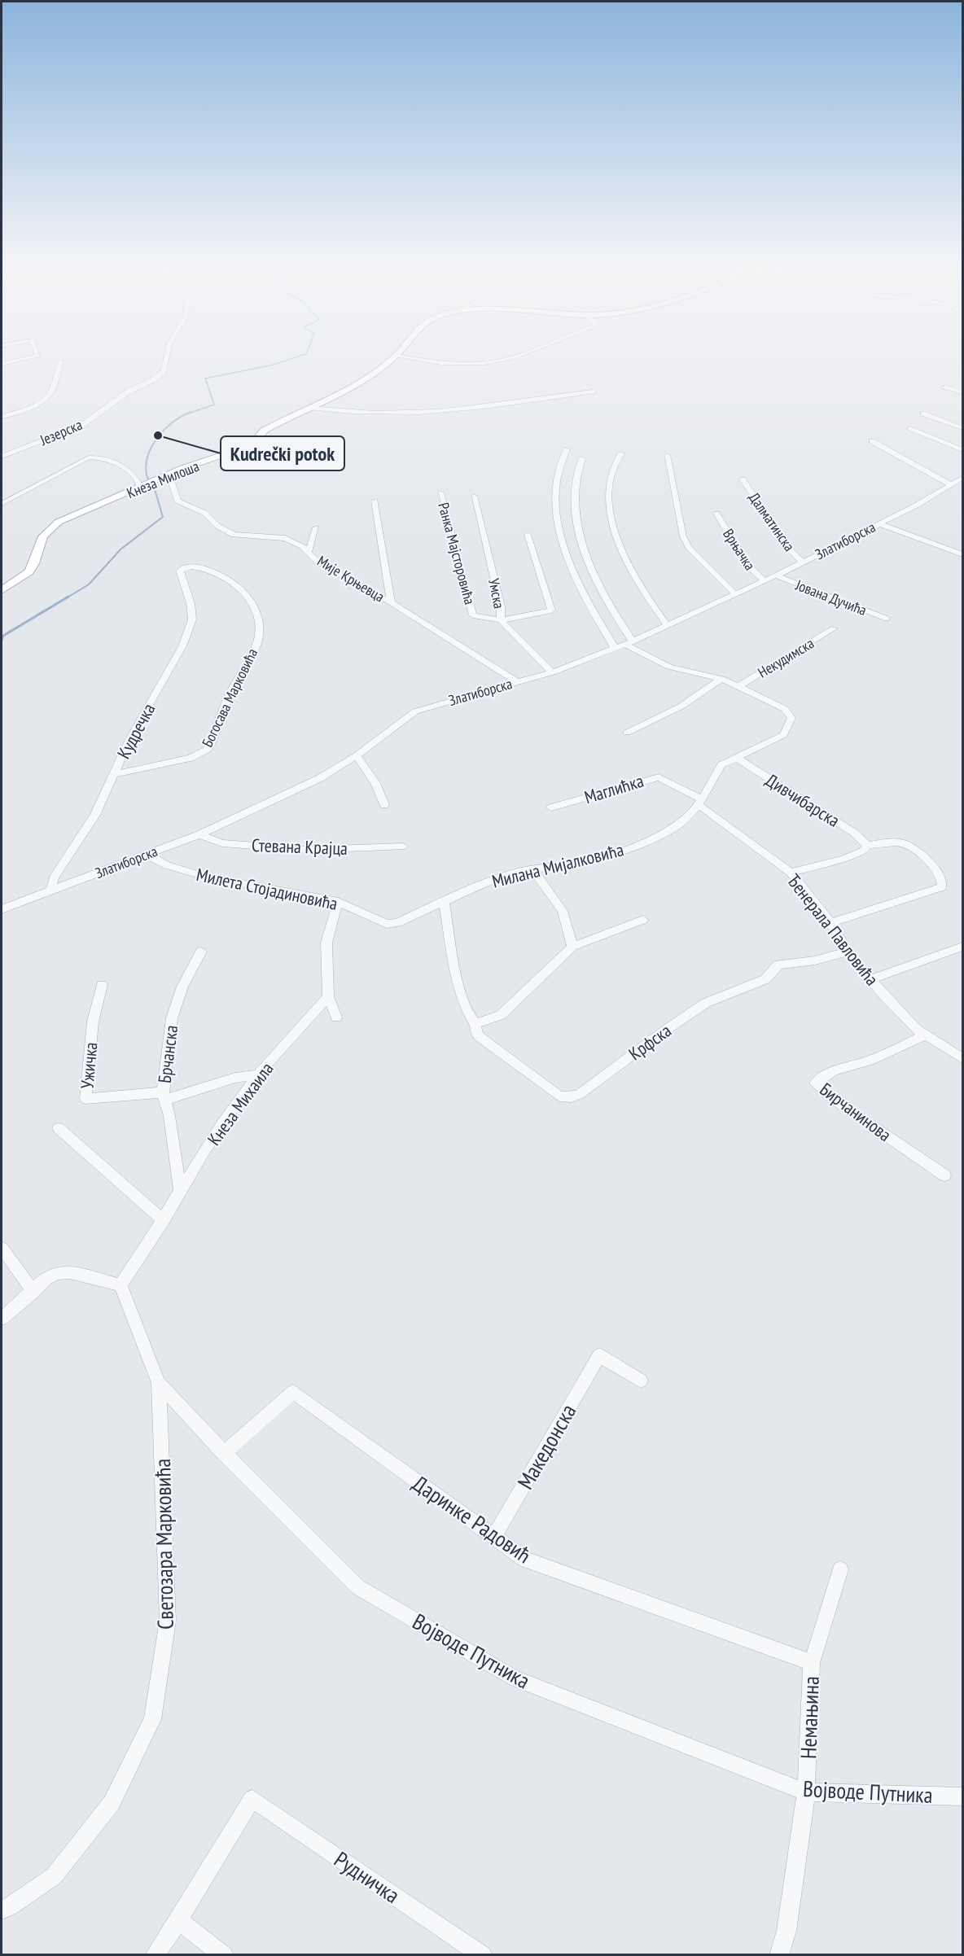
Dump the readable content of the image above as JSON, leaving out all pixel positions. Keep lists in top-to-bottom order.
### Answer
{
  "streets": {
    "street": [
      "Језерска",
      "Кнеза Милоша",
      "Далматинска",
      "Златиборска",
      "Врњачка",
      "Ранка Мајсторовића",
      "Мије Крњевца",
      "Умска",
      "Јована Дучића",
      "Некудимска",
      "Богосава Марковића",
      "Кудречка",
      "Маглићка",
      "Дивчибарска",
      "Стевана Крајца",
      "Милана Мијалковића",
      "Милета Стојадиновића",
      "Ђенерала Павловића",
      "Крфска",
      "Брчанска",
      "Ужичка",
      "Кнеза Михаила",
      "Бирчанинова",
      "Македонска",
      "Даринке Радовић",
      "Светозара Марковића",
      "Војводе Путника",
      "Немањина",
      "Рудничка"
    ]
  },
  "crossings": [
    ["Кнеза Милоша", "Мије Крњевца"],
    ["Далматинска", "Златиборска"],
    ["Златиборска", "Врњачка"],
    ["Златиборска", "Мије Крњевца"],
    ["Златиборска", "Умска"],
    ["Златиборска", "Јована Дучића"],
    ["Златиборска", "Кудречка"],
    ["Златиборска", "Стевана Крајца"],
    ["Златиборска", "Милана Мијалковића"],
    ["Златиборска", "Милета Стојадиновића"],
    ["Ранка Мајсторовића", "Умска"],
    ["Некудимска", "Милана Мијалковића"],
    ["Богосава Марковића", "Кудречка"],
    ["Маглићка", "Милана Мијалковића"],
    ["Маглићка", "Ђенерала Павловића"],
    ["Дивчибарска", "Милана Мијалковића"],
    ["Милана Мијалковића", "Милета Стојадиновића"],
    ["Милана Мијалковића", "Ђенерала Павловића"],
    ["Милана Мијалковића", "Крфска"],
    ["Ђенерала Павловића", "Крфска"],
    ["Ђенерала Павловића", "Бирчанинова"],
    ["Брчанска", "Ужичка"],
    ["Брчанска", "Кнеза Михаила"],
    ["Кнеза Михаила", "Војводе Путника"],
    ["Македонска", "Даринке Радовић"],
    ["Даринке Радовић", "Војводе Путника"],
    ["Даринке Радовић", "Немањина"],
    ["Светозара Марковића", "Војводе Путника"],
    ["Војводе Путника", "Немањина"]
  ],
  "places": ["Kudrečki potok"]
}
